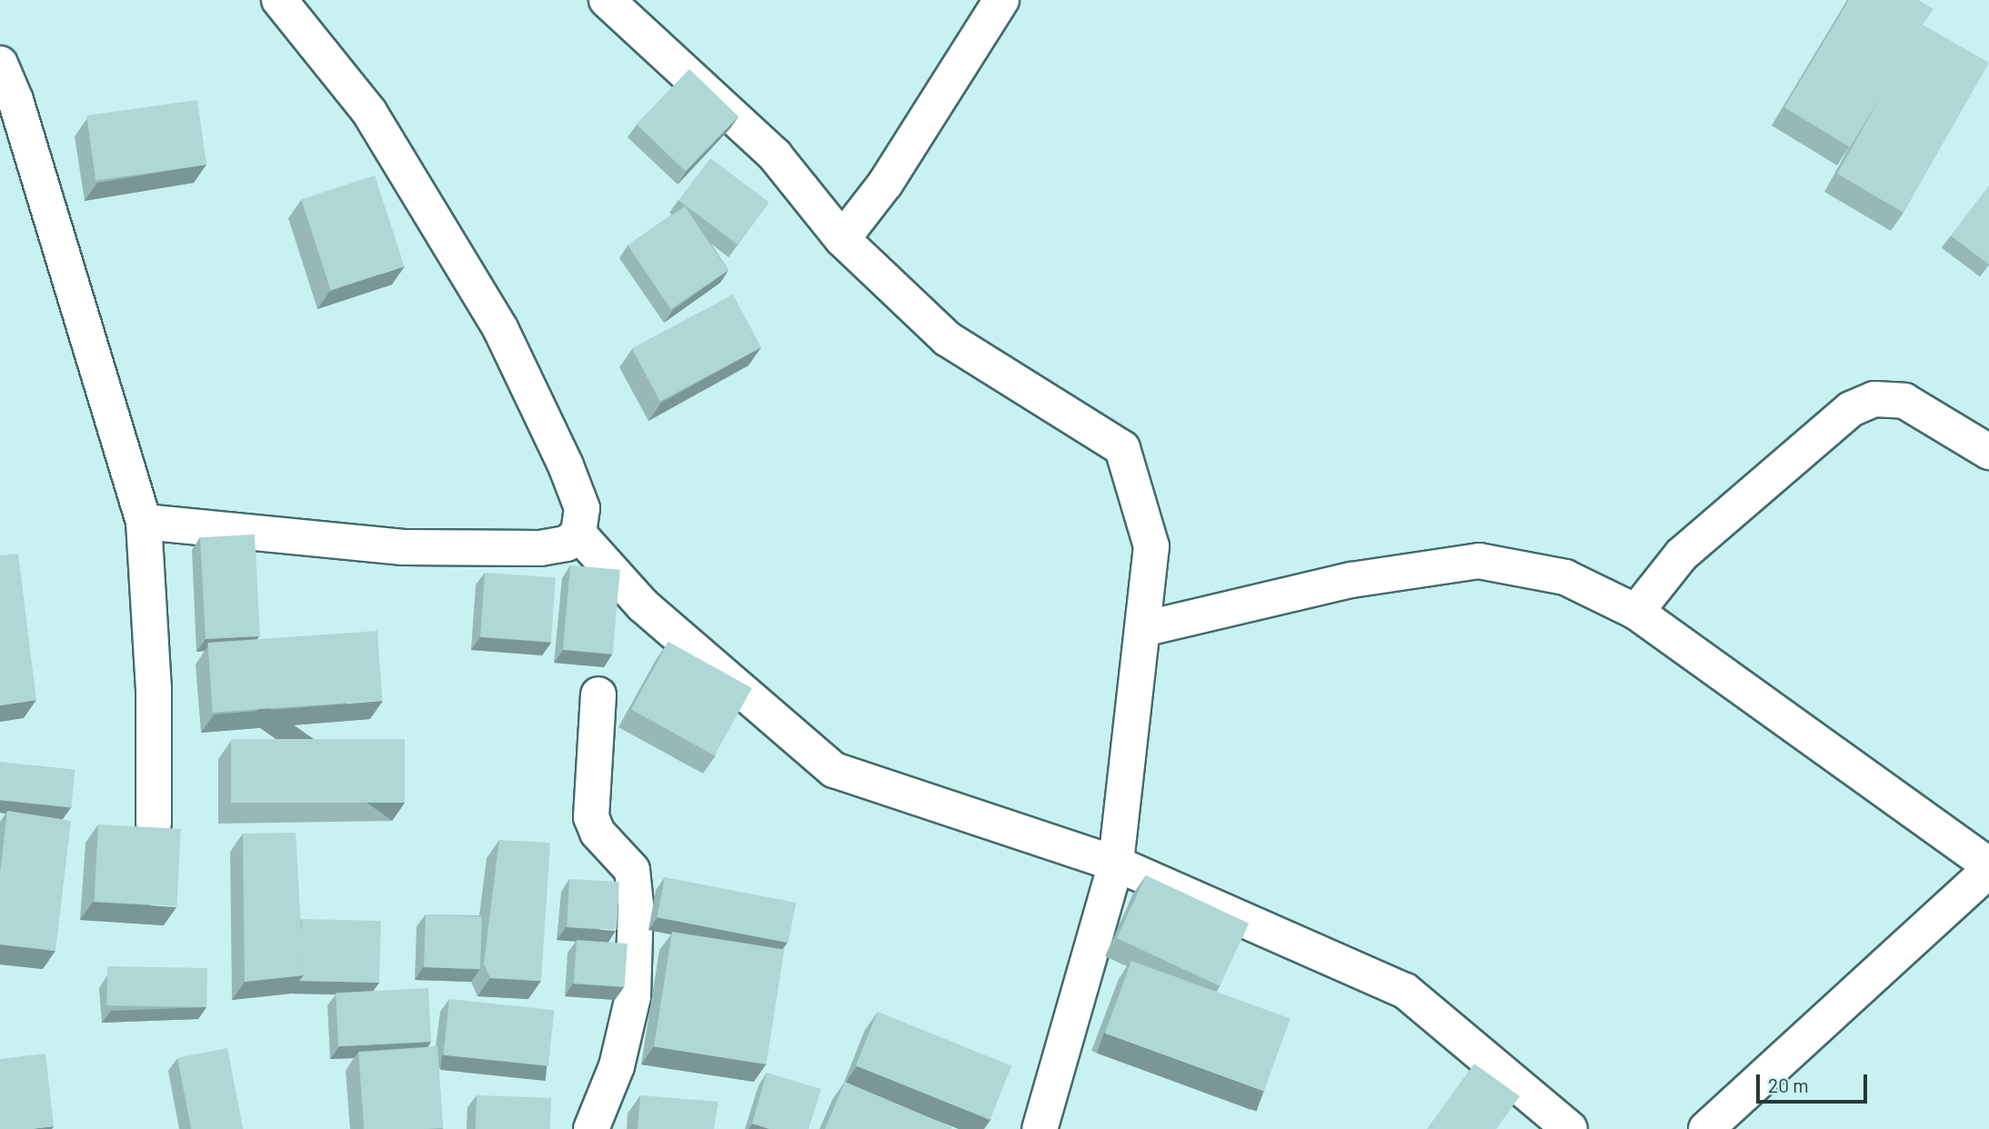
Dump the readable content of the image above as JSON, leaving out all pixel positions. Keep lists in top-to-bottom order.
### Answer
{
  "scale_bar": "20 m"
}
